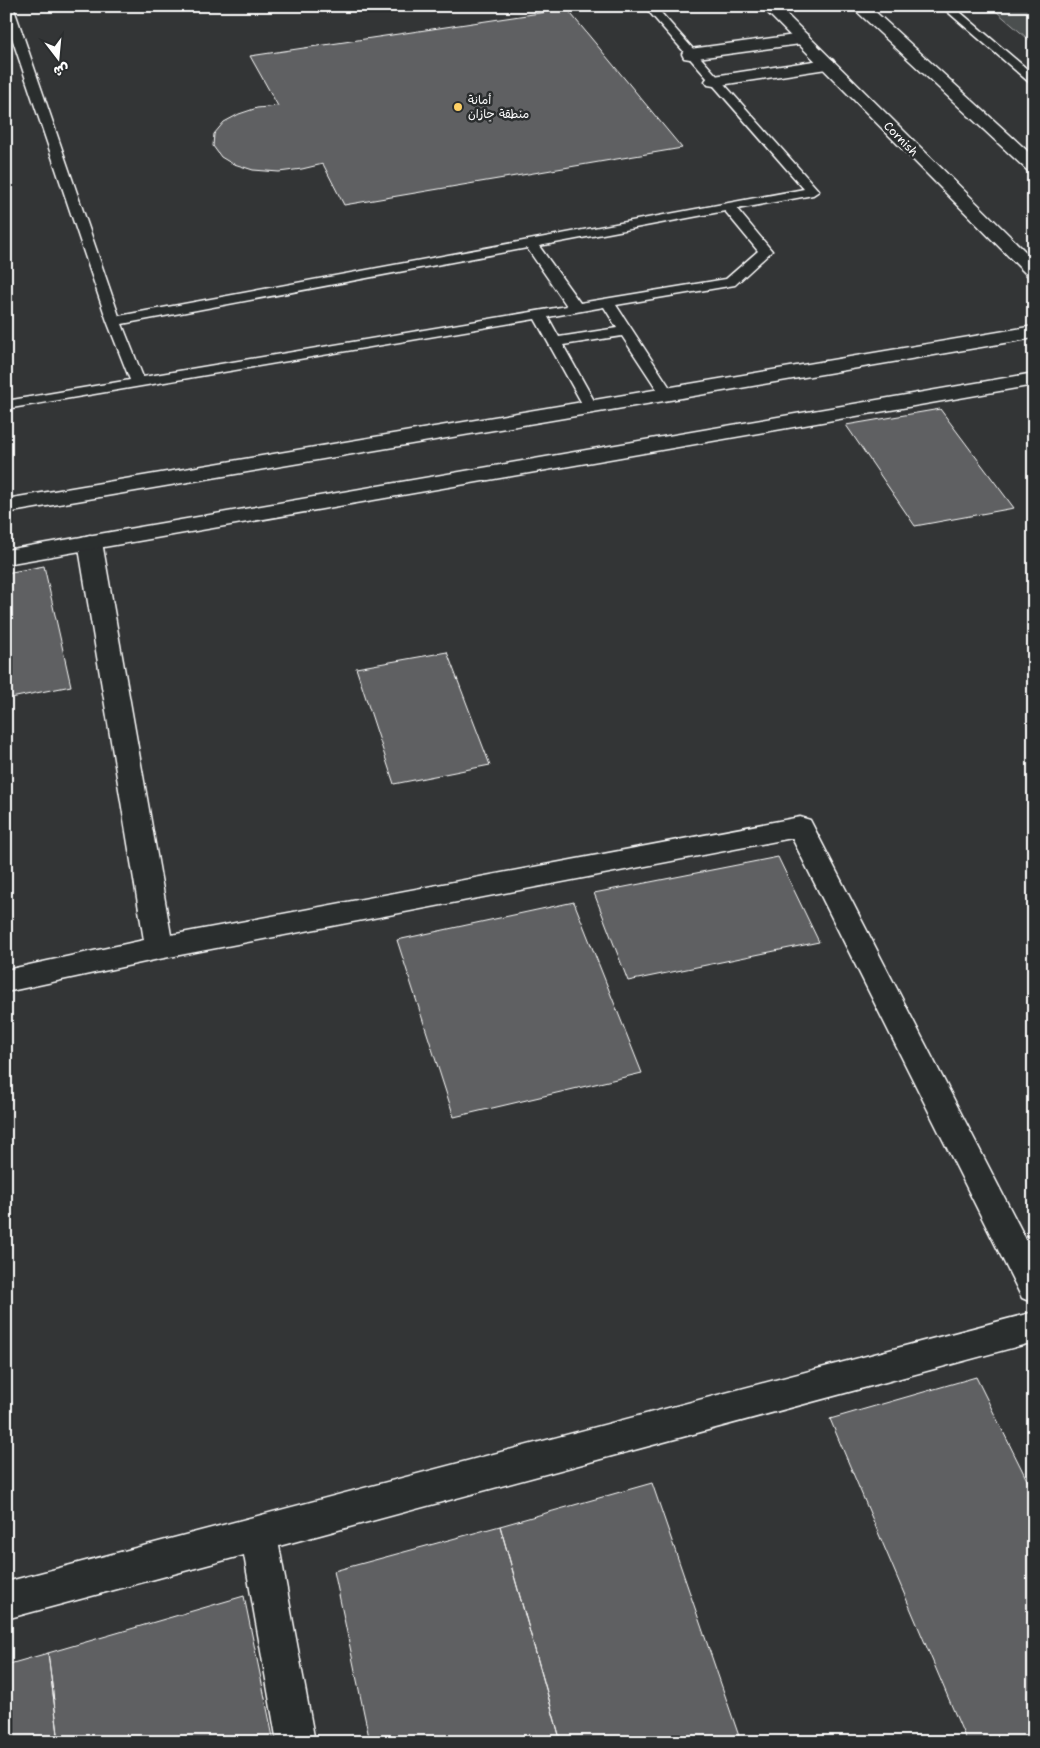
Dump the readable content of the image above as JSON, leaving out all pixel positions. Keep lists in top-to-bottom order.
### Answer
{
  "streets": {
    "main road": ["Cornish"]
  },
  "places": ["أمانة منطقة جازان"],
  "north": "bottom"
}
